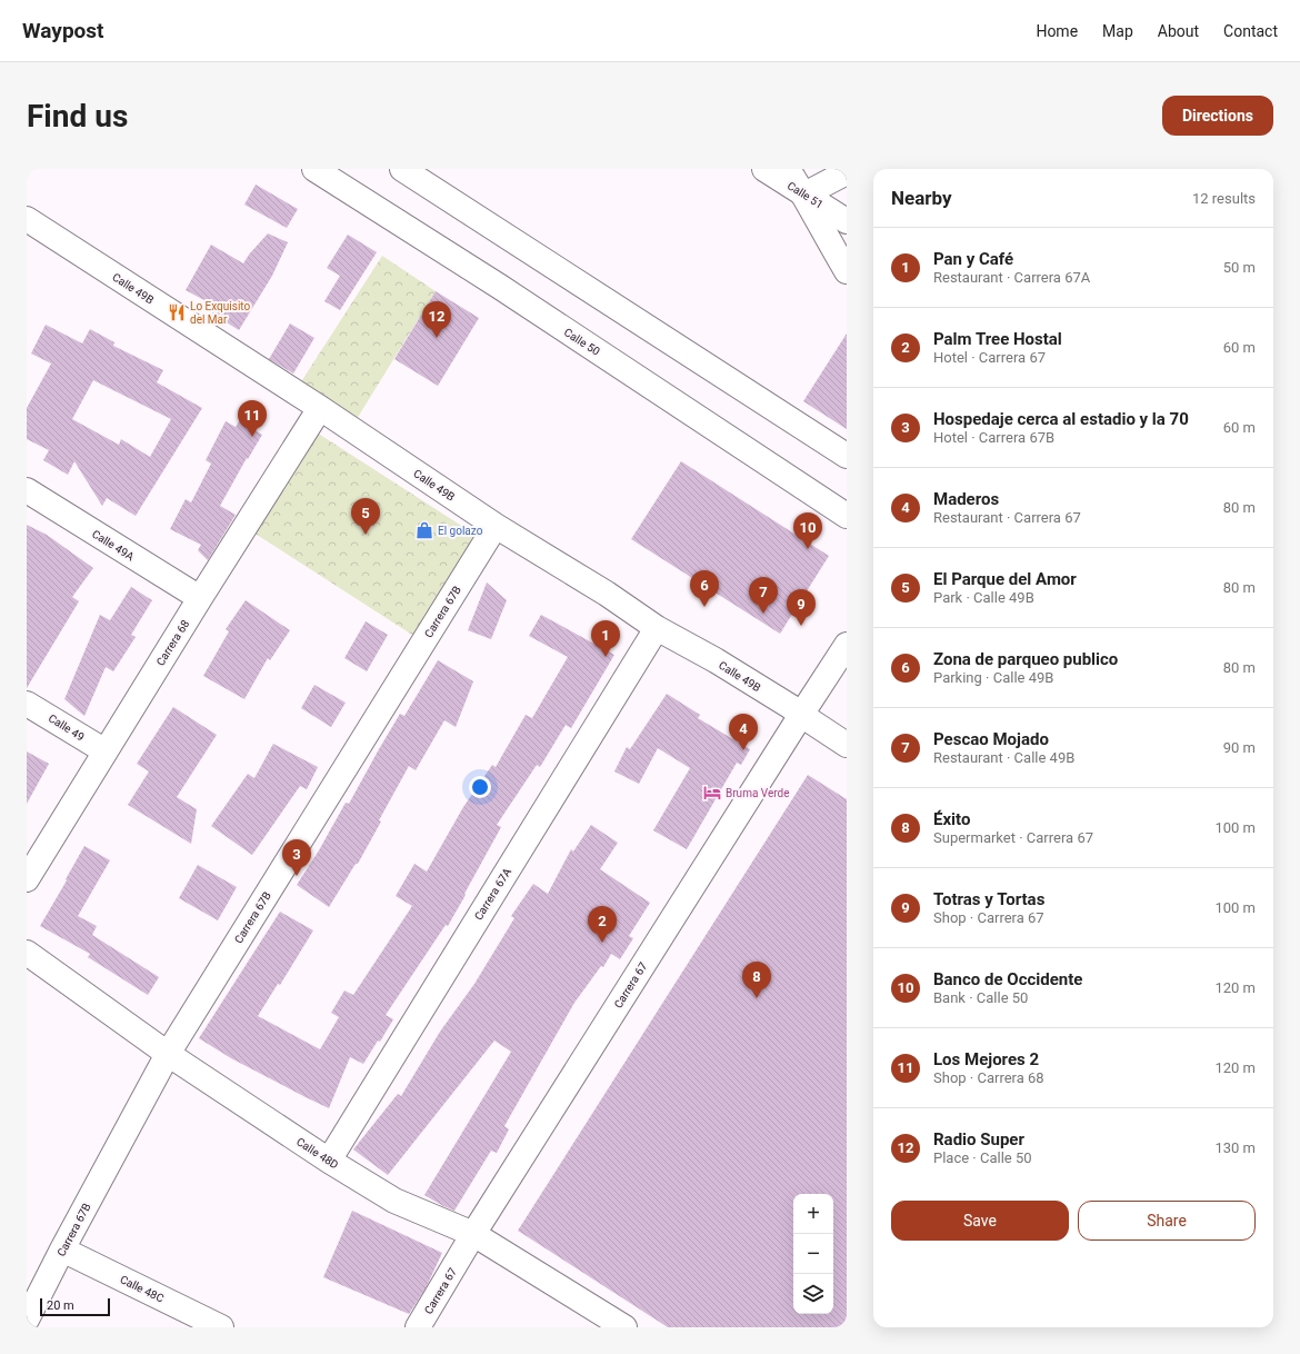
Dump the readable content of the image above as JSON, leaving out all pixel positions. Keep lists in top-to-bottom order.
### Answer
{
  "streets": {
    "street": [
      "Calle 51",
      "Calle 49B",
      "Calle 50",
      "Calle 49A",
      "Carrera 67B",
      "Carrera 68",
      "Calle 49",
      "Carrera 67A",
      "Carrera 67",
      "Calle 48D",
      "Calle 48C"
    ]
  },
  "crossings": [
    ["Calle 49B", "Carrera 67B"],
    ["Calle 49B", "Carrera 68"],
    ["Calle 49B", "Carrera 67A"],
    ["Calle 49B", "Carrera 67"],
    ["Calle 49A", "Carrera 68"],
    ["Carrera 67B", "Calle 48D"],
    ["Carrera 67B", "Calle 48C"],
    ["Carrera 68", "Calle 49"],
    ["Carrera 67A", "Calle 48D"],
    ["Carrera 67", "Calle 48D"]
  ],
  "places": {
    "restaurant": ["Lo Exquisito del Mar"],
    "shop": ["El golazo"],
    "hotel": ["Bruma Verde"]
  },
  "scale_bar": "20 m",
  "page": {
    "header": "Waypost",
    "nav": [
      "Home",
      "Map",
      "About",
      "Contact"
    ],
    "buttons": [
      "Directions",
      ["Save", "Share"]
    ],
    "title": "Find us",
    "heading": ["Nearby", "12 results"],
    "list": [
      {
        "mark": "1",
        "name": "Pan y Café",
        "note": "Restaurant · Carrera 67A",
        "value": "50 m"
      },
      {
        "mark": "2",
        "name": "Palm Tree Hostal",
        "note": "Hotel · Carrera 67",
        "value": "60 m"
      },
      {
        "mark": "3",
        "name": "Hospedaje cerca al estadio y la 70",
        "note": "Hotel · Carrera 67B",
        "value": "60 m"
      },
      {
        "mark": "4",
        "name": "Maderos",
        "note": "Restaurant · Carrera 67",
        "value": "80 m"
      },
      {
        "mark": "5",
        "name": "El Parque del Amor",
        "note": "Park · Calle 49B",
        "value": "80 m"
      },
      {
        "mark": "6",
        "name": "Zona de parqueo publico",
        "note": "Parking · Calle 49B",
        "value": "80 m"
      },
      {
        "mark": "7",
        "name": "Pescao Mojado",
        "note": "Restaurant · Calle 49B",
        "value": "90 m"
      },
      {
        "mark": "8",
        "name": "Éxito",
        "note": "Supermarket · Carrera 67",
        "value": "100 m"
      },
      {
        "mark": "9",
        "name": "Totras y Tortas",
        "note": "Shop · Carrera 67",
        "value": "100 m"
      },
      {
        "mark": "10",
        "name": "Banco de Occidente",
        "note": "Bank · Calle 50",
        "value": "120 m"
      },
      {
        "mark": "11",
        "name": "Los Mejores 2",
        "note": "Shop · Carrera 68",
        "value": "120 m"
      },
      {
        "mark": "12",
        "name": "Radio Super",
        "note": "Place · Calle 50",
        "value": "130 m"
      }
    ],
    "pins": [
      "12",
      "11",
      "5",
      "10",
      "6",
      "7",
      "9",
      "1",
      "4",
      "3",
      "2",
      "8"
    ],
    "map_buttons": ["+", "−"],
    "scale": "20 m"
  }
}
